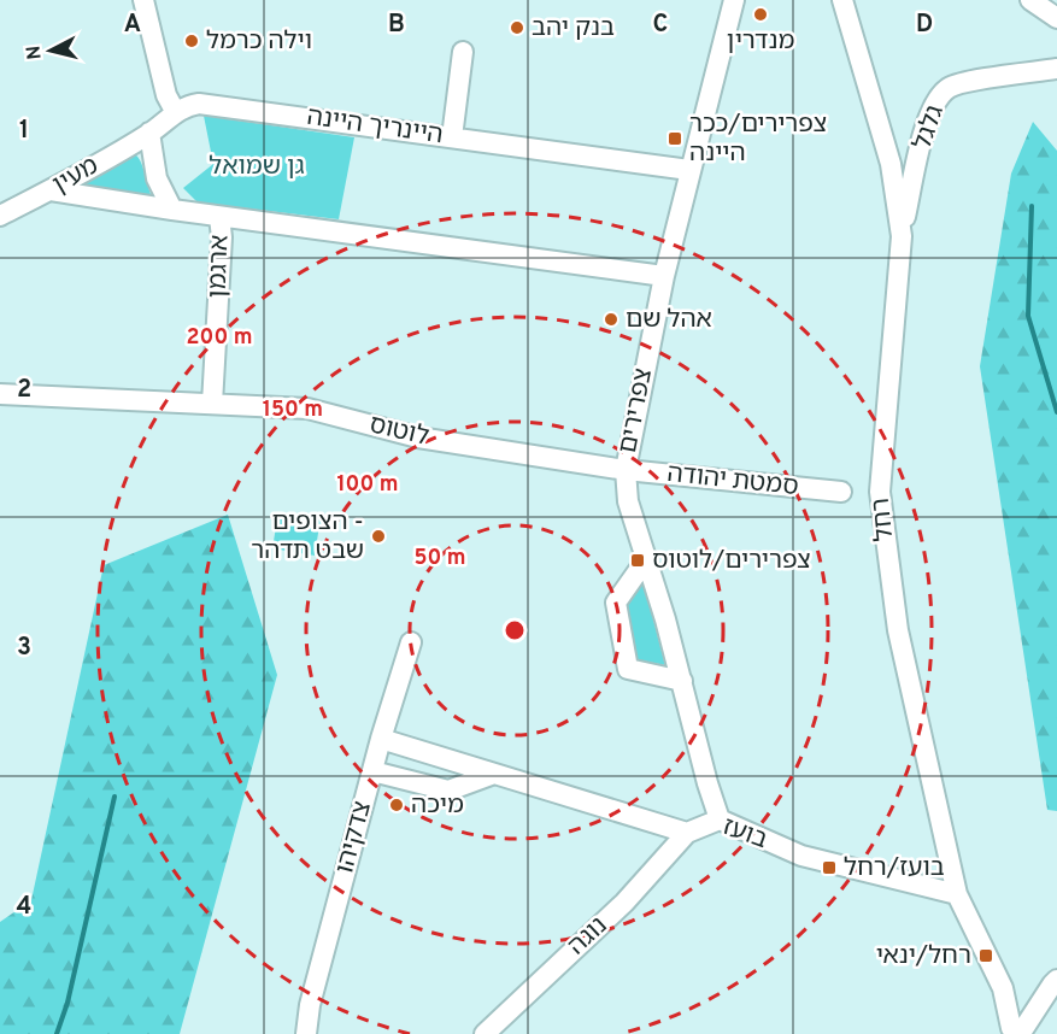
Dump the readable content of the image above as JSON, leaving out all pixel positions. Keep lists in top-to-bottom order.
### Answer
{
  "streets": {
    "street": [
      "היינריך היינה",
      "גלגל",
      "מעין",
      "ארגמן",
      "צפרירים",
      "לוטוס",
      "סמטת יהודה",
      "רחל",
      "בועז",
      "צדקיהו",
      "נוגה"
    ]
  },
  "crossings": [
    ["היינריך היינה", "מעין"],
    ["היינריך היינה", "צפרירים"],
    ["גלגל", "רחל"],
    ["ארגמן", "לוטוס"],
    ["צפרירים", "לוטוס"],
    ["צפרירים", "סמטת יהודה"],
    ["צפרירים", "בועז"],
    ["לוטוס", "סמטת יהודה"],
    ["רחל", "בועז"],
    ["בועז", "צדקיהו"],
    ["בועז", "נוגה"]
  ],
  "parks": ["גן שמואל"],
  "places": {
    "other": [
      "מנדרין",
      "בנק יהב",
      "וילה כרמל",
      "אהל שם",
      "הצופים - שבט תדהר",
      "מיכה"
    ],
    "transit": [
      "צפרירים/ככר היינה",
      "צפרירים/לוטוס",
      "בועז/רחל",
      "רחל/ינאי"
    ]
  },
  "north": "left",
  "grid": {
    "columns": [
      "A",
      "B",
      "C",
      "D"
    ],
    "rows": [
      "1",
      "2",
      "3",
      "4"
    ]
  },
  "rings": [
    "200 m",
    "150 m",
    "100 m",
    "50 m"
  ]
}
